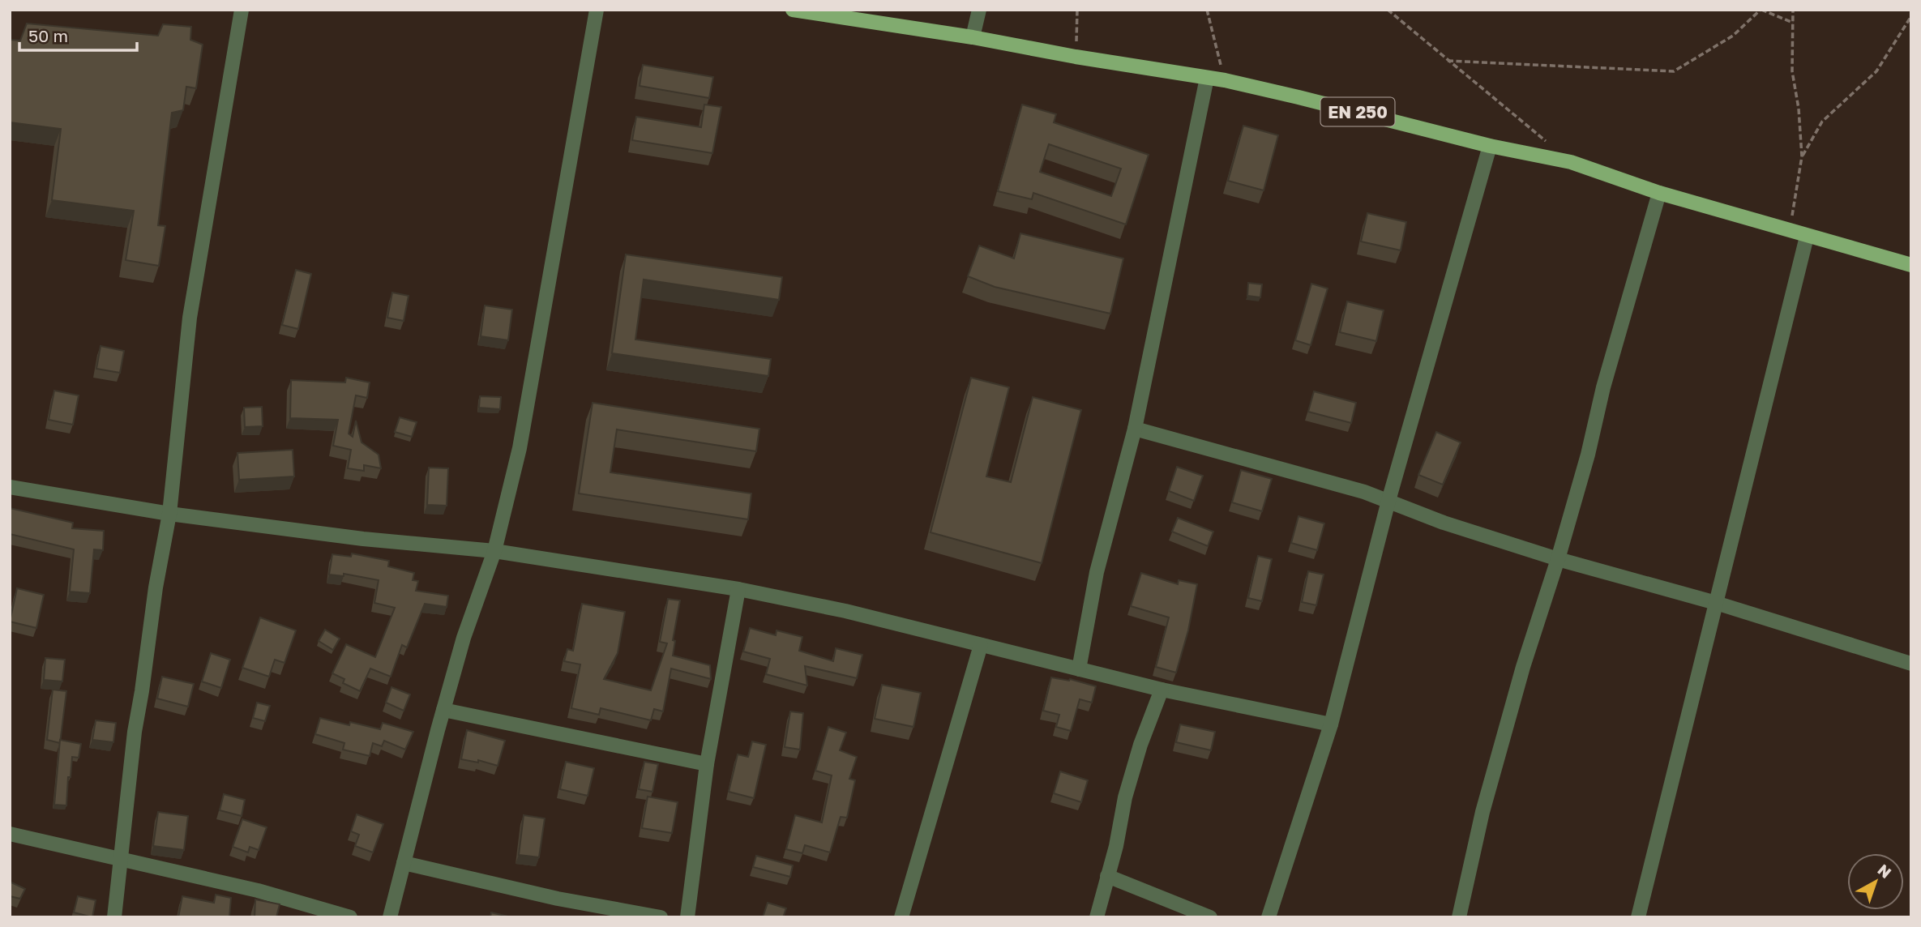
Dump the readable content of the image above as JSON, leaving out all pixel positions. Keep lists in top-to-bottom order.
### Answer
{
  "streets": {
    "main road": ["EN 250"]
  },
  "scale_bar": "50 m",
  "north": "top right"
}
